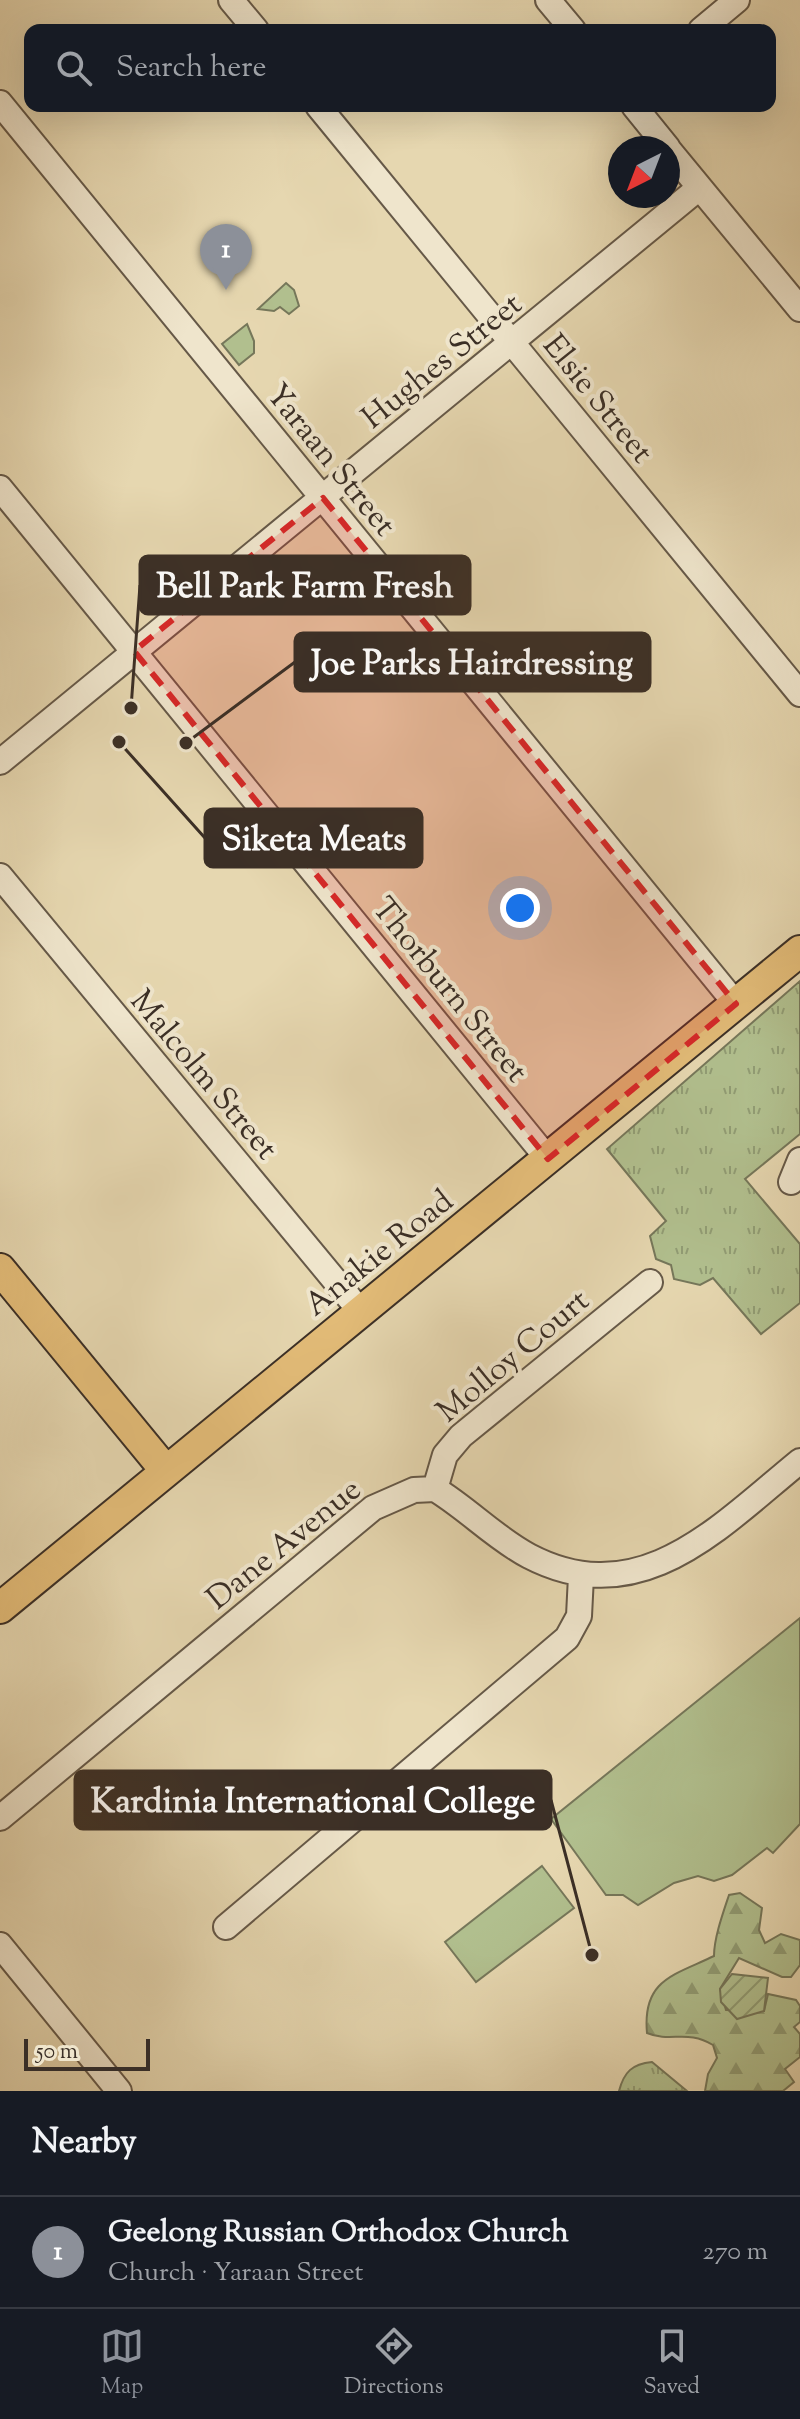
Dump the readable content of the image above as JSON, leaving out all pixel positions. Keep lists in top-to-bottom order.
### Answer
{
  "streets": {
    "main road": ["Anakie Road"],
    "street": [
      "Hughes Street",
      "Elsie Street",
      "Yaraan Street",
      "Thorburn Street",
      "Malcolm Street",
      "Molloy Court",
      "Dane Avenue"
    ]
  },
  "crossings": [
    ["Hughes Street", "Elsie Street"],
    ["Hughes Street", "Yaraan Street"],
    ["Hughes Street", "Thorburn Street"],
    ["Yaraan Street", "Anakie Road"],
    ["Thorburn Street", "Anakie Road"],
    ["Malcolm Street", "Anakie Road"],
    ["Molloy Court", "Dane Avenue"]
  ],
  "places": [
    "Bell Park Farm Fresh",
    "Siketa Meats",
    "Joe Parks Hairdressing",
    "Kardinia International College"
  ],
  "scale_bar": "50 m",
  "north": "bottom left",
  "page": {
    "search": "Search here",
    "pins": "1",
    "scale": "50 m",
    "heading": "Nearby",
    "list": [
      {
        "mark": "1",
        "name": "Geelong Russian Orthodox Church",
        "note": "Church · Yaraan Street",
        "value": "270 m"
      }
    ],
    "nav": ["Map", "Directions", "Saved"]
  }
}
